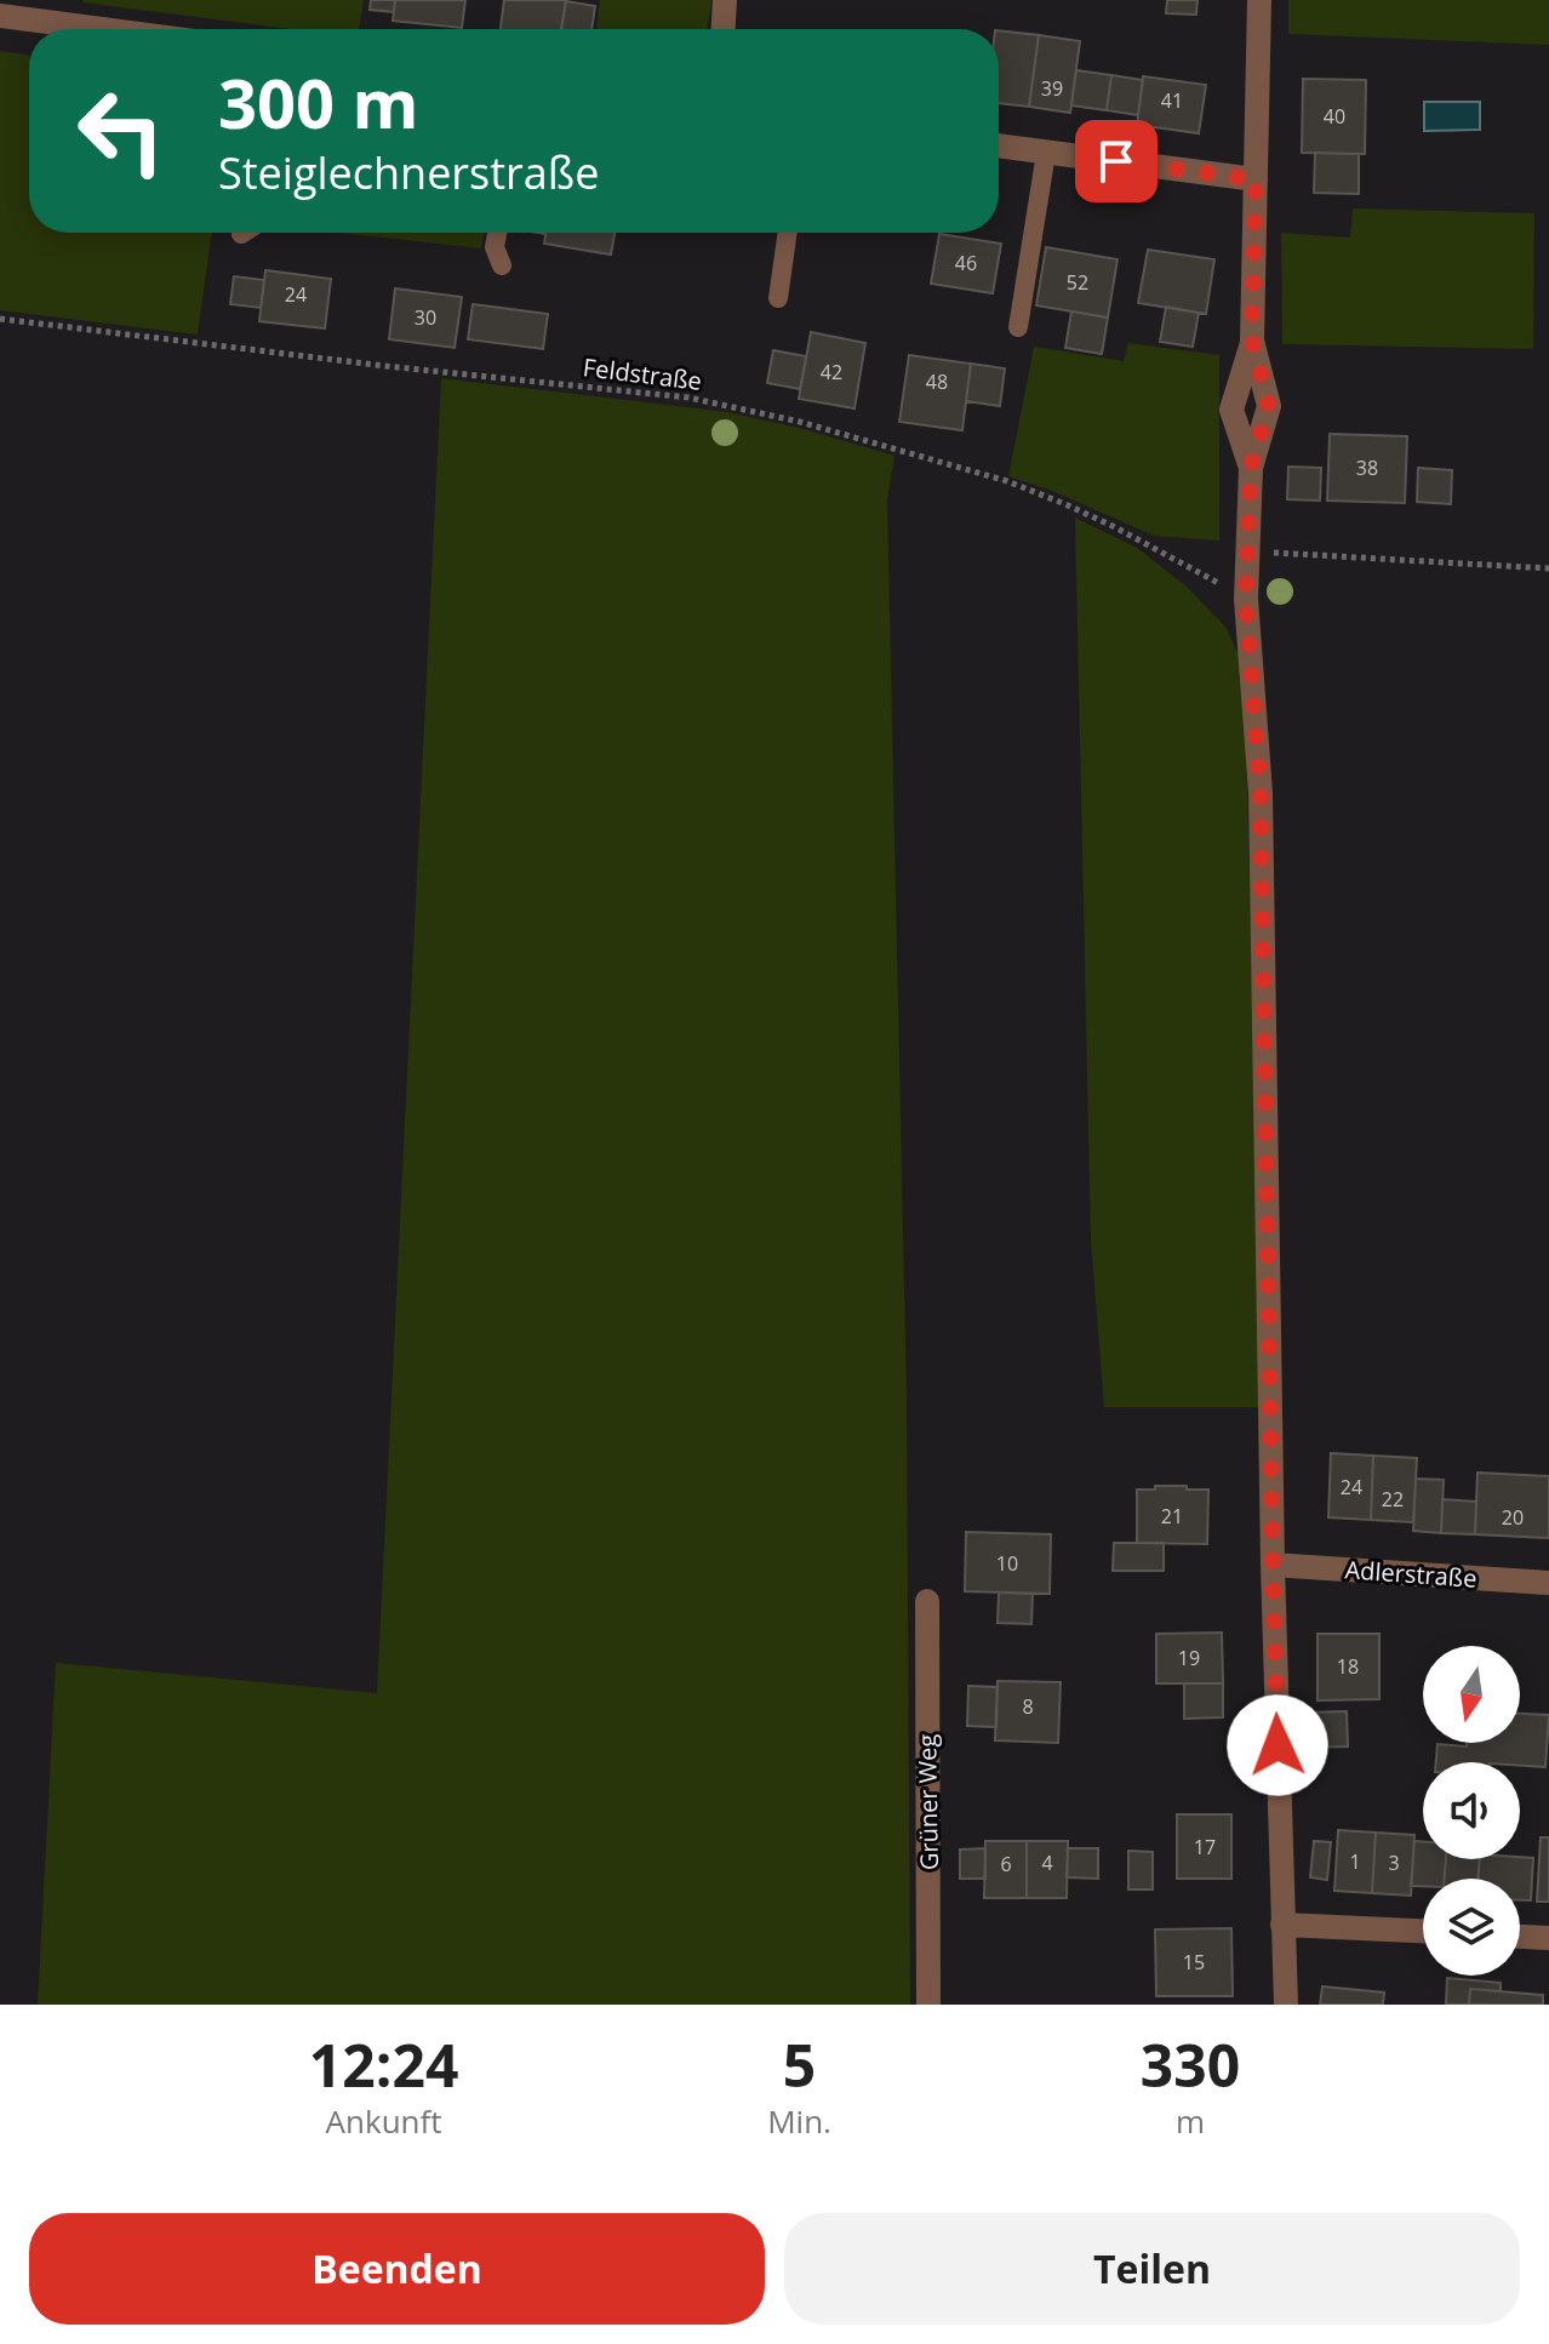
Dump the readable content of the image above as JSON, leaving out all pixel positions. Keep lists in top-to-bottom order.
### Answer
{
  "streets": {
    "street": ["Adlerstraße", "Grüner Weg"],
    "path": ["Feldstraße"]
  },
  "house_numbers": [
    "39",
    "41",
    "40",
    "46",
    "52",
    "24",
    "30",
    "42",
    "48",
    "38",
    "24",
    "22",
    "21",
    "20",
    "10",
    "19",
    "18",
    "8",
    "17",
    "1",
    "4",
    "3",
    "6",
    "15"
  ],
  "north": "bottom",
  "page": {
    "turn": ["300 m", "Steiglechnerstraße"],
    "eta": [
      "12:24",
      "Ankunft",
      "5",
      "Min.",
      "330",
      "m"
    ],
    "buttons": ["Beenden", "Teilen"]
  }
}
